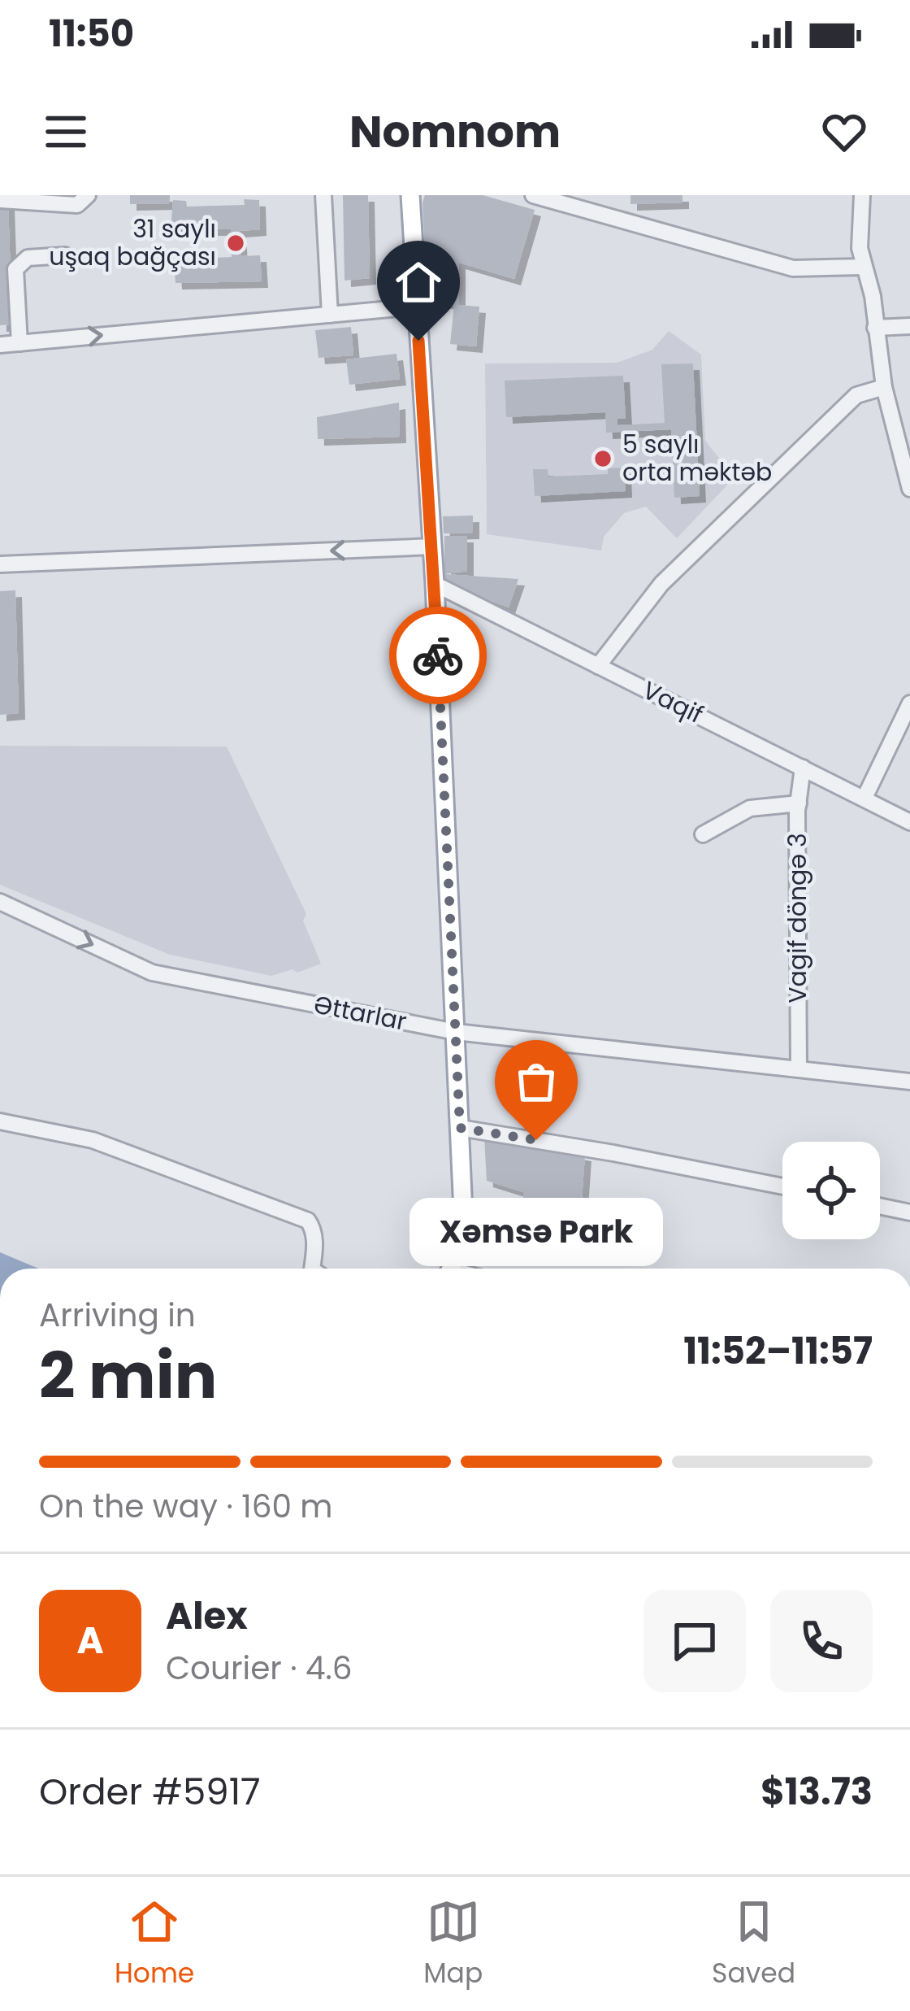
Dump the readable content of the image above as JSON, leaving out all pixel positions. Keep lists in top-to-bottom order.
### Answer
{
  "streets": {
    "street": ["Vaqif", "Vagif döngə 3", "Əttarlar"]
  },
  "crossings": [
    ["Vaqif", "Vagif döngə 3"],
    ["Vagif döngə 3", "Əttarlar"]
  ],
  "one_way": ["Əttarlar"],
  "places": ["31 saylı uşaq bağçası", "5 saylı orta məktəb", "Xəmsə Park"],
  "page": {
    "status": "11:50",
    "header": "Nomnom",
    "bubble": "Xəmsə Park",
    "heading": ["2 min", "Arriving in", "11:52–11:57"],
    "panel": [
      "Alex",
      "Courier · 4.6",
      "Order #5917",
      "$13.73"
    ],
    "bar": "On the way · 160 m",
    "round": "A",
    "tabs": ["Home", "Map", "Saved"]
  }
}
